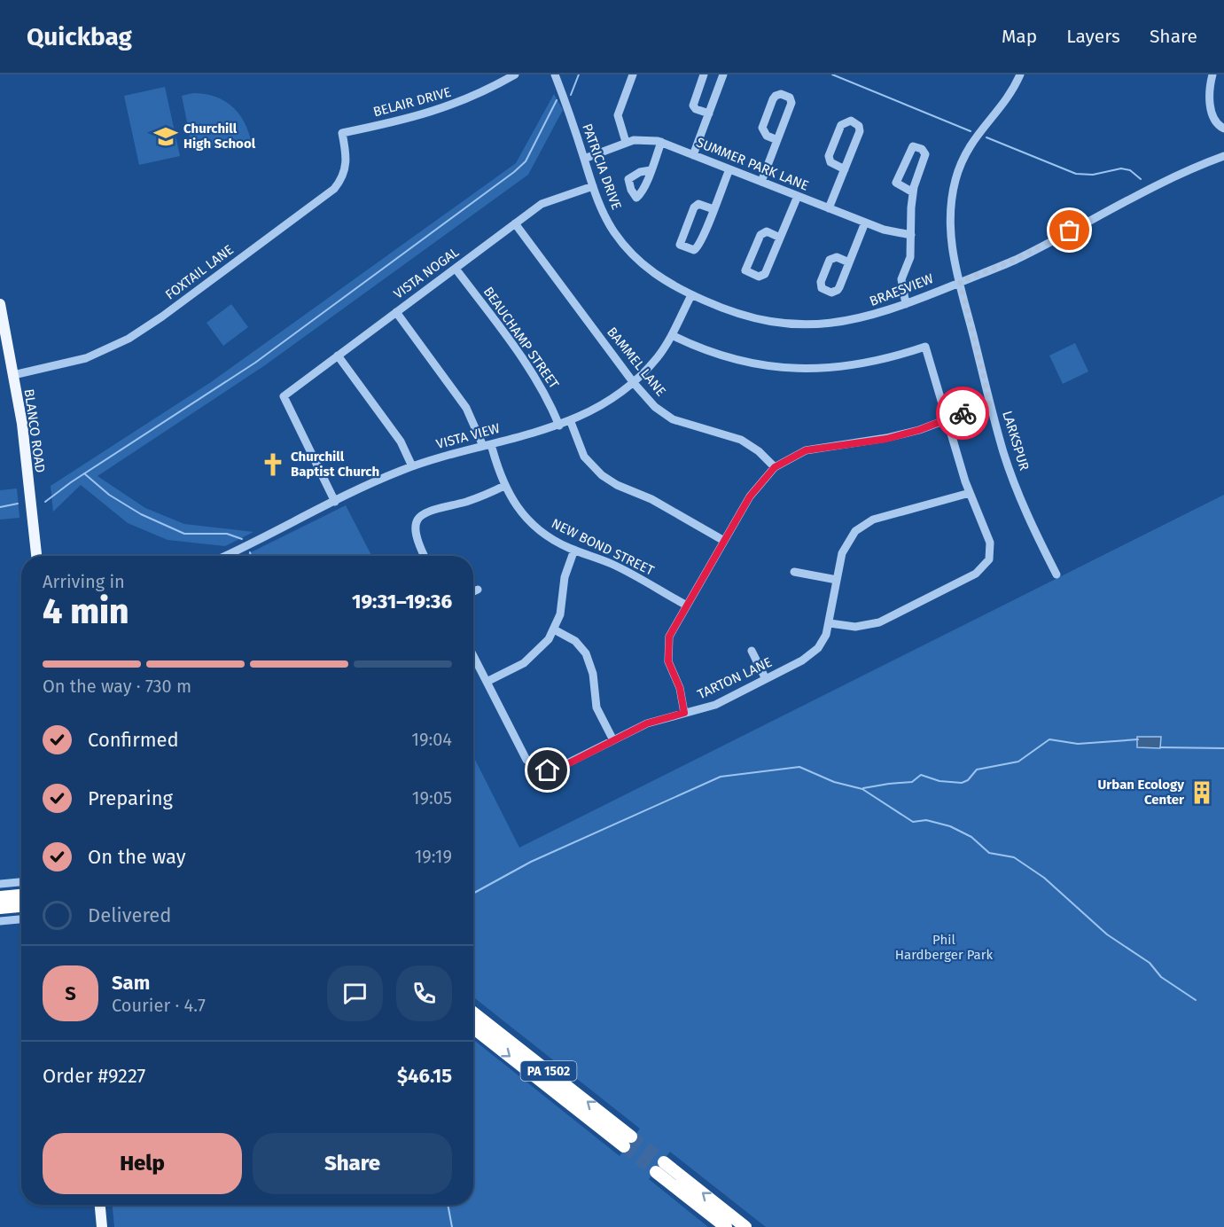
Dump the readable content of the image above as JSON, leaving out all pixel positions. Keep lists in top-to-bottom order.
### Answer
{
  "streets": {
    "highway": ["PA 1502"],
    "main road": ["BLANCO ROAD"],
    "street": [
      "BELAIR DRIVE",
      "SUMMER PARK LANE",
      "PATRICIA DRIVE",
      "FOXTAIL LANE",
      "VISTA NOGAL",
      "BRAESVIEW",
      "BEAUCHAMP STREET",
      "BAMMEL LANE",
      "VISTA VIEW",
      "LARKSPUR",
      "NEW BOND STREET",
      "TARTON LANE"
    ]
  },
  "crossings": [
    ["BELAIR DRIVE", "FOXTAIL LANE"],
    ["SUMMER PARK LANE", "PATRICIA DRIVE"],
    ["PATRICIA DRIVE", "VISTA NOGAL"],
    ["PATRICIA DRIVE", "BRAESVIEW"],
    ["PATRICIA DRIVE", "VISTA VIEW"],
    ["FOXTAIL LANE", "BLANCO ROAD"],
    ["VISTA NOGAL", "BEAUCHAMP STREET"],
    ["VISTA NOGAL", "BAMMEL LANE"],
    ["VISTA NOGAL", "VISTA VIEW"],
    ["VISTA NOGAL", "NEW BOND STREET"],
    ["BRAESVIEW", "VISTA VIEW"],
    ["BRAESVIEW", "LARKSPUR"],
    ["BEAUCHAMP STREET", "VISTA VIEW"],
    ["BAMMEL LANE", "VISTA VIEW"],
    ["VISTA VIEW", "NEW BOND STREET"]
  ],
  "parks": ["Phil Hardberger Park"],
  "places": {
    "school or university": ["Churchill High School"],
    "church": ["Churchill Baptist Church"],
    "building": ["Urban Ecology Center"]
  },
  "page": {
    "header": "Quickbag",
    "nav": ["Map", "Layers", "Share"],
    "heading": ["4 min", "Arriving in", "19:31–19:36"],
    "panel": [
      "Sam",
      "Courier · 4.7",
      "Order #9227",
      "$46.15"
    ],
    "bar": "On the way · 730 m",
    "list": [
      ["Confirmed", "19:04"],
      ["Preparing", "19:05"],
      ["On the way", "19:19"],
      "Delivered"
    ],
    "round": "S",
    "buttons": ["Help", "Share"]
  }
}
